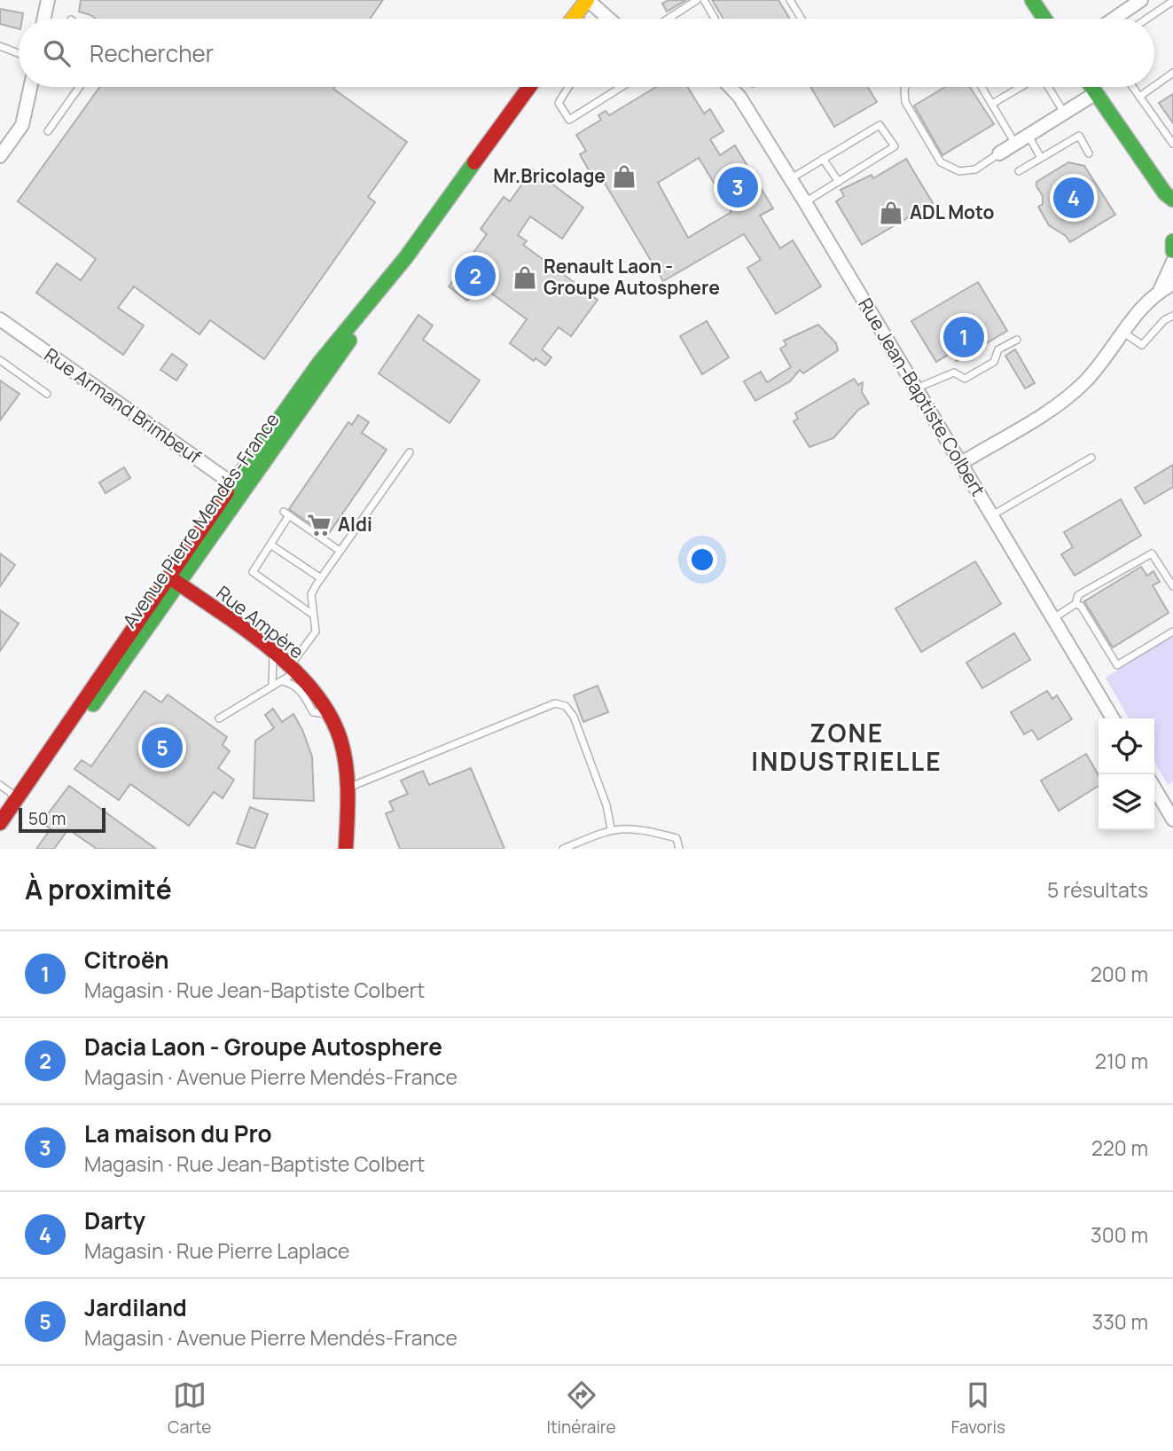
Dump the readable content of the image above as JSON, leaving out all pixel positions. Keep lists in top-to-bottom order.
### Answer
{
  "streets": {
    "main road": ["Avenue Pierre Mendés-France", "Rue Ampère"],
    "street": ["Rue Jean-Baptiste Colbert", "Rue Armand Brimbeuf"]
  },
  "crossings": [
    ["Rue Armand Brimbeuf", "Avenue Pierre Mendés-France"],
    ["Avenue Pierre Mendés-France", "Rue Ampère"]
  ],
  "districts": ["ZONE INDUSTRIELLE"],
  "places": {
    "shop": ["Mr.Bricolage", "ADL Moto", "Renault Laon - Groupe Autosphere"],
    "supermarket": ["Aldi"]
  },
  "scale_bar": "50 m",
  "page": {
    "search": "Rechercher",
    "pins": [
      "3",
      "4",
      "2",
      "1",
      "5"
    ],
    "scale": "50 m",
    "heading": ["À proximité", "5 résultats"],
    "list": [
      {
        "mark": "1",
        "name": "Citroën",
        "note": "Magasin · Rue Jean-Baptiste Colbert",
        "value": "200 m"
      },
      {
        "mark": "2",
        "name": "Dacia Laon - Groupe Autosphere",
        "note": "Magasin · Avenue Pierre Mendés-France",
        "value": "210 m"
      },
      {
        "mark": "3",
        "name": "La maison du Pro",
        "note": "Magasin · Rue Jean-Baptiste Colbert",
        "value": "220 m"
      },
      {
        "mark": "4",
        "name": "Darty",
        "note": "Magasin · Rue Pierre Laplace",
        "value": "300 m"
      },
      {
        "mark": "5",
        "name": "Jardiland",
        "note": "Magasin · Avenue Pierre Mendés-France",
        "value": "330 m"
      }
    ],
    "nav": ["Carte", "Itinéraire", "Favoris"]
  }
}
